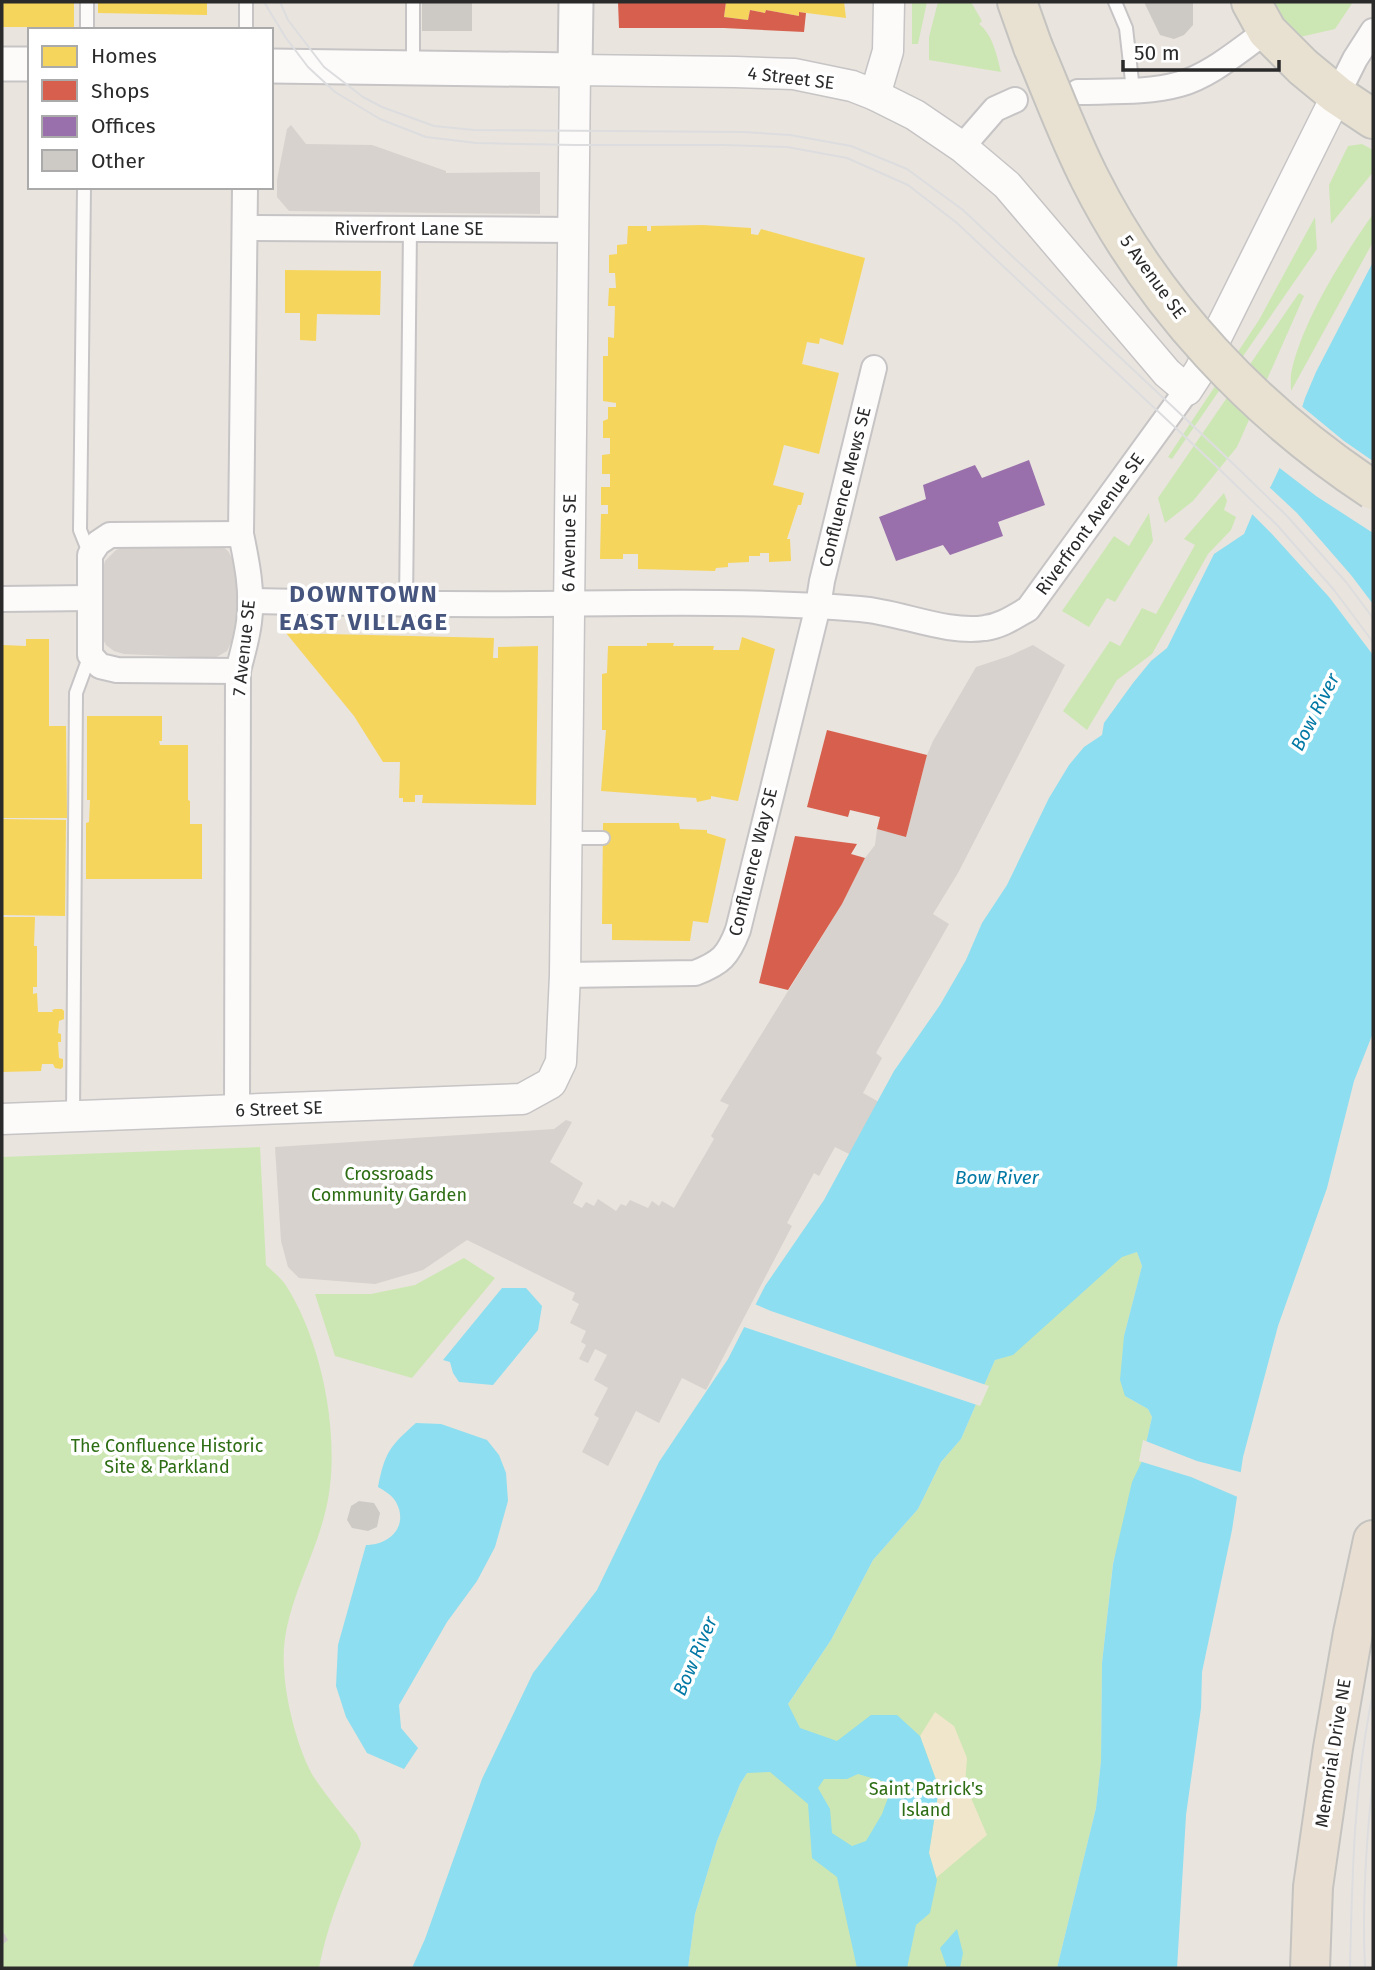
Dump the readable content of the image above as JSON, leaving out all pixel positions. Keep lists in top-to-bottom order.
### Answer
{
  "streets": {
    "highway": ["Memorial Drive NE"],
    "main road": ["4 Street SE", "5 Avenue SE", "6 Avenue SE"],
    "street": [
      "Riverfront Lane SE",
      "Confluence Mews SE",
      "Riverfront Avenue SE",
      "7 Avenue SE",
      "Confluence Way SE",
      "6 Street SE"
    ]
  },
  "crossings": [
    ["4 Street SE", "Riverfront Avenue SE"],
    ["4 Street SE", "6 Avenue SE"],
    ["Riverfront Lane SE", "6 Avenue SE"],
    ["Riverfront Lane SE", "7 Avenue SE"],
    ["Confluence Mews SE", "Riverfront Avenue SE"],
    ["Confluence Mews SE", "Confluence Way SE"],
    ["Riverfront Avenue SE", "6 Avenue SE"],
    ["Riverfront Avenue SE", "7 Avenue SE"],
    ["Riverfront Avenue SE", "Confluence Way SE"],
    ["6 Avenue SE", "Confluence Way SE"],
    ["6 Avenue SE", "6 Street SE"],
    ["7 Avenue SE", "6 Street SE"]
  ],
  "districts": ["DOWNTOWN EAST VILLAGE"],
  "water": ["Bow River"],
  "parks": ["Crossroads Community Garden", "The Confluence Historic Site & Parkland", "Saint Patrick's Island"],
  "legend": [
    "Homes",
    "Shops",
    "Offices",
    "Other"
  ],
  "scale_bar": "50 m"
}
